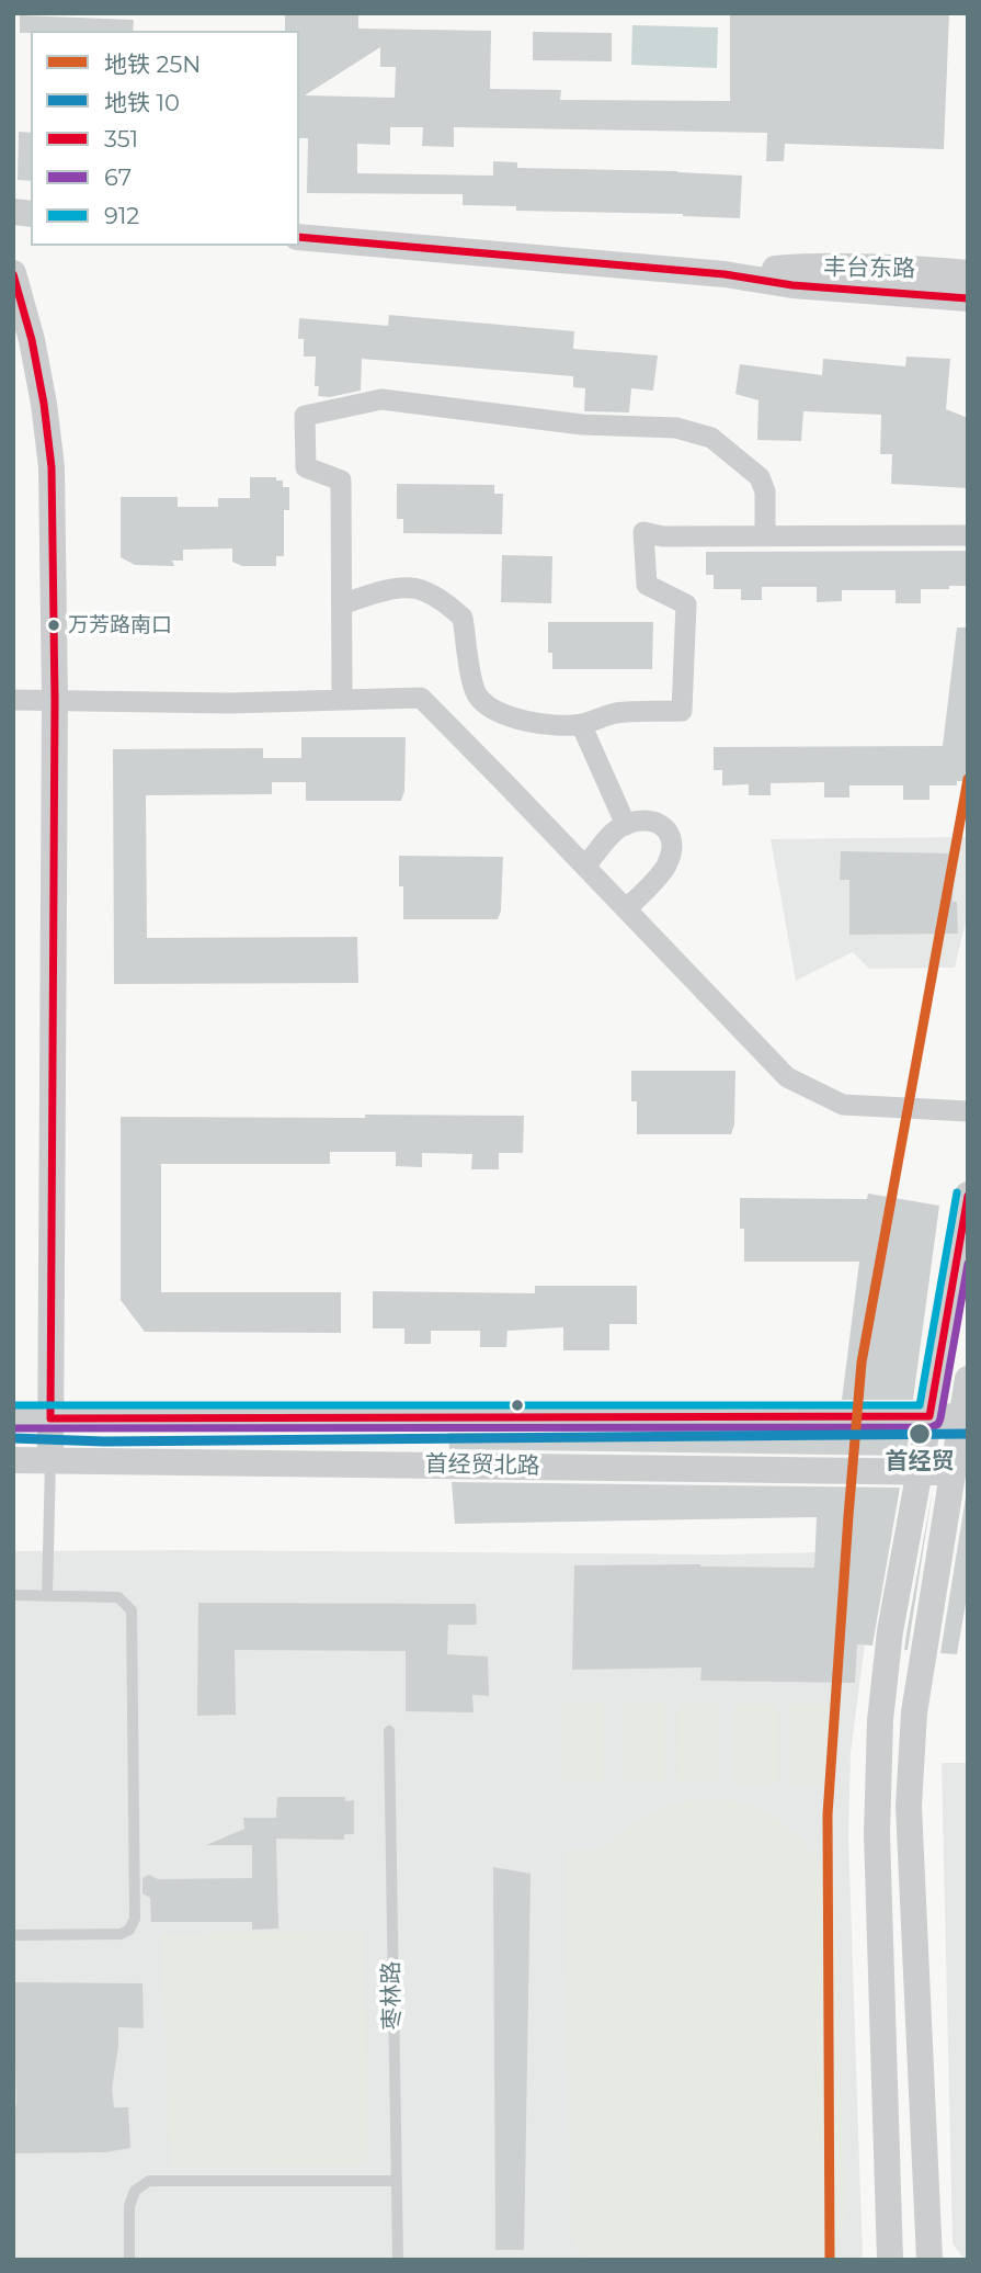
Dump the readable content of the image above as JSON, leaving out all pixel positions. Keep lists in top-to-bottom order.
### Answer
{
  "streets": {
    "street": ["丰台东路", "首经贸北路"],
    "lane": ["枣林路"]
  },
  "places": ["万芳路南口", "首经贸"],
  "lines": [
    "transit line 351",
    "metro line 25N",
    "transit line 912",
    "transit line 67",
    "metro line 10"
  ],
  "legend": [
    "地铁 25N",
    "地铁 10",
    "351",
    "67",
    "912"
  ]
}
